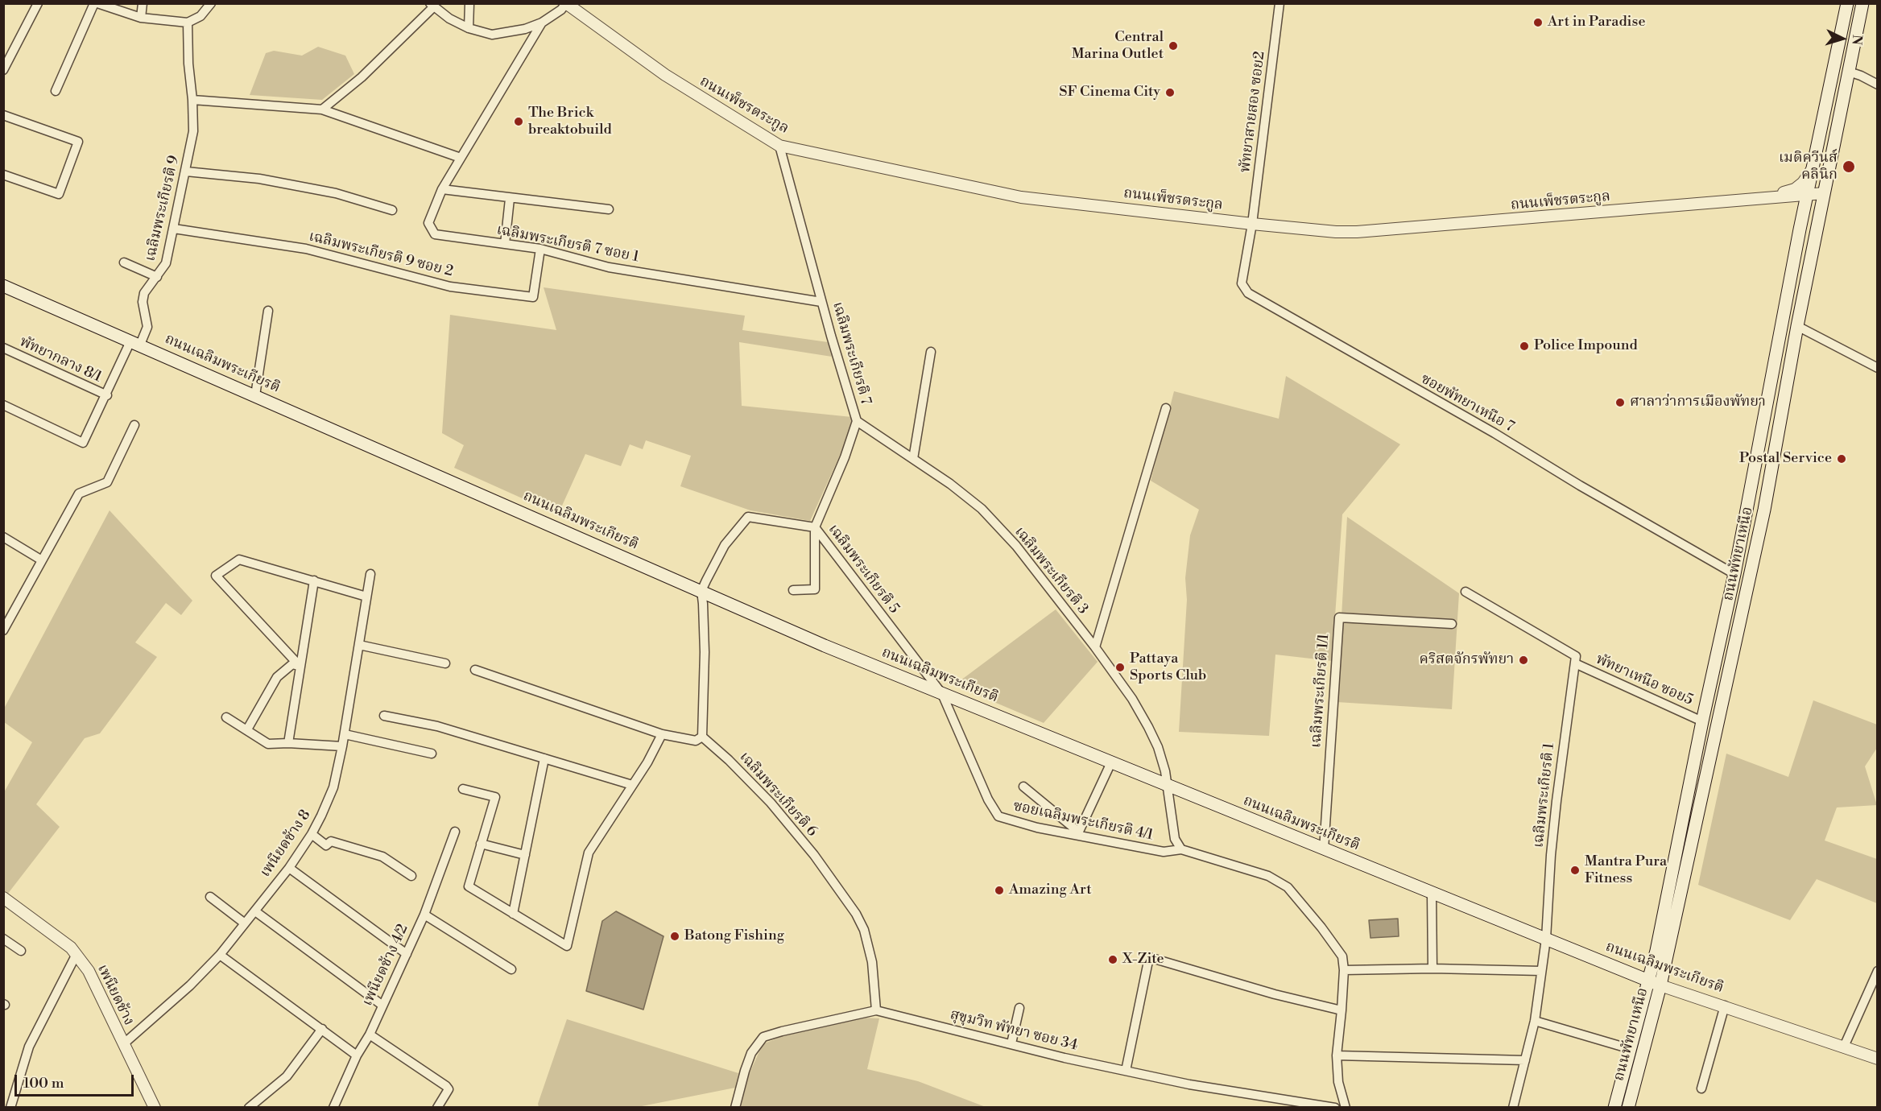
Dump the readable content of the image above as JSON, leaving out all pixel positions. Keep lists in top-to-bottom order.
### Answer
{
  "streets": {
    "main road": ["ถนนเฉลิมพระเกียรติ", "ถนนพัทยาเหนือ"],
    "street": [
      "ถนนเพ็ชรตระกูล",
      "พัทยาสายสอง ซอย2",
      "เฉลิมพระเกียรติ 9",
      "เฉลิมพระเกียรติ 7 ซอย 1",
      "เฉลิมพระเกียรติ 9 ซอย 2",
      "เฉลิมพระเกียรติ 7",
      "พัทยากลาง 8/1",
      "ซอยพัทยาเหนือ 7",
      "เฉลิมพระเกียรติ 5",
      "เฉลิมพระเกียรติ 3",
      "พัทยาเหนือ ซอย5",
      "เฉลิมพระเกียรติ 1/1",
      "เฉลิมพระเกียรติ 6",
      "เฉลิมพระเกียรติ 1",
      "ซอยเฉลิมพระเกียรติ 4/1",
      "เพนียดช้าง 8",
      "เพนียดช้าง 4/2",
      "เพนียดช้าง",
      "สุขุมวิท พัทยา ซอย 34"
    ]
  },
  "crossings": [
    ["ถนนเพ็ชรตระกูล", "พัทยาสายสอง ซอย2"],
    ["ถนนเพ็ชรตระกูล", "เฉลิมพระเกียรติ 7"],
    ["ถนนเพ็ชรตระกูล", "ซอยพัทยาเหนือ 7"],
    ["ถนนเพ็ชรตระกูล", "ถนนพัทยาเหนือ"],
    ["พัทยาสายสอง ซอย2", "ซอยพัทยาเหนือ 7"],
    ["เฉลิมพระเกียรติ 9", "เฉลิมพระเกียรติ 9 ซอย 2"],
    ["เฉลิมพระเกียรติ 9", "พัทยากลาง 8/1"],
    ["เฉลิมพระเกียรติ 9", "ถนนเฉลิมพระเกียรติ"],
    ["เฉลิมพระเกียรติ 7 ซอย 1", "เฉลิมพระเกียรติ 9 ซอย 2"],
    ["เฉลิมพระเกียรติ 7 ซอย 1", "เฉลิมพระเกียรติ 7"],
    ["เฉลิมพระเกียรติ 7", "เฉลิมพระเกียรติ 5"],
    ["เฉลิมพระเกียรติ 7", "เฉลิมพระเกียรติ 3"],
    ["ถนนเฉลิมพระเกียรติ", "ถนนพัทยาเหนือ"],
    ["ถนนเฉลิมพระเกียรติ", "เฉลิมพระเกียรติ 5"],
    ["ถนนเฉลิมพระเกียรติ", "เฉลิมพระเกียรติ 3"],
    ["ถนนเฉลิมพระเกียรติ", "เฉลิมพระเกียรติ 1/1"],
    ["ถนนเฉลิมพระเกียรติ", "เฉลิมพระเกียรติ 1"],
    ["ถนนเฉลิมพระเกียรติ", "ซอยเฉลิมพระเกียรติ 4/1"],
    ["ซอยพัทยาเหนือ 7", "ถนนพัทยาเหนือ"],
    ["ถนนพัทยาเหนือ", "พัทยาเหนือ ซอย5"],
    ["เฉลิมพระเกียรติ 5", "ซอยเฉลิมพระเกียรติ 4/1"],
    ["เฉลิมพระเกียรติ 3", "ซอยเฉลิมพระเกียรติ 4/1"],
    ["พัทยาเหนือ ซอย5", "เฉลิมพระเกียรติ 1"],
    ["เฉลิมพระเกียรติ 6", "สุขุมวิท พัทยา ซอย 34"],
    ["เพนียดช้าง 8", "เพนียดช้าง"]
  ],
  "places": [
    "Art in Paradise",
    "Central Marina Outlet",
    "SF Cinema City",
    "The Brick breaktobuild",
    "เมดิควีนส์ คลินิก",
    "Police Impound",
    "ศาลาว่าการเมืองพัทยา",
    "Postal Service",
    "คริสตจักรพัทยา",
    "Pattaya Sports Club",
    "Mantra Pura Fitness",
    "Amazing Art",
    "Batong Fishing",
    "X-Zite"
  ],
  "scale_bar": "100 m",
  "north": "right"
}
